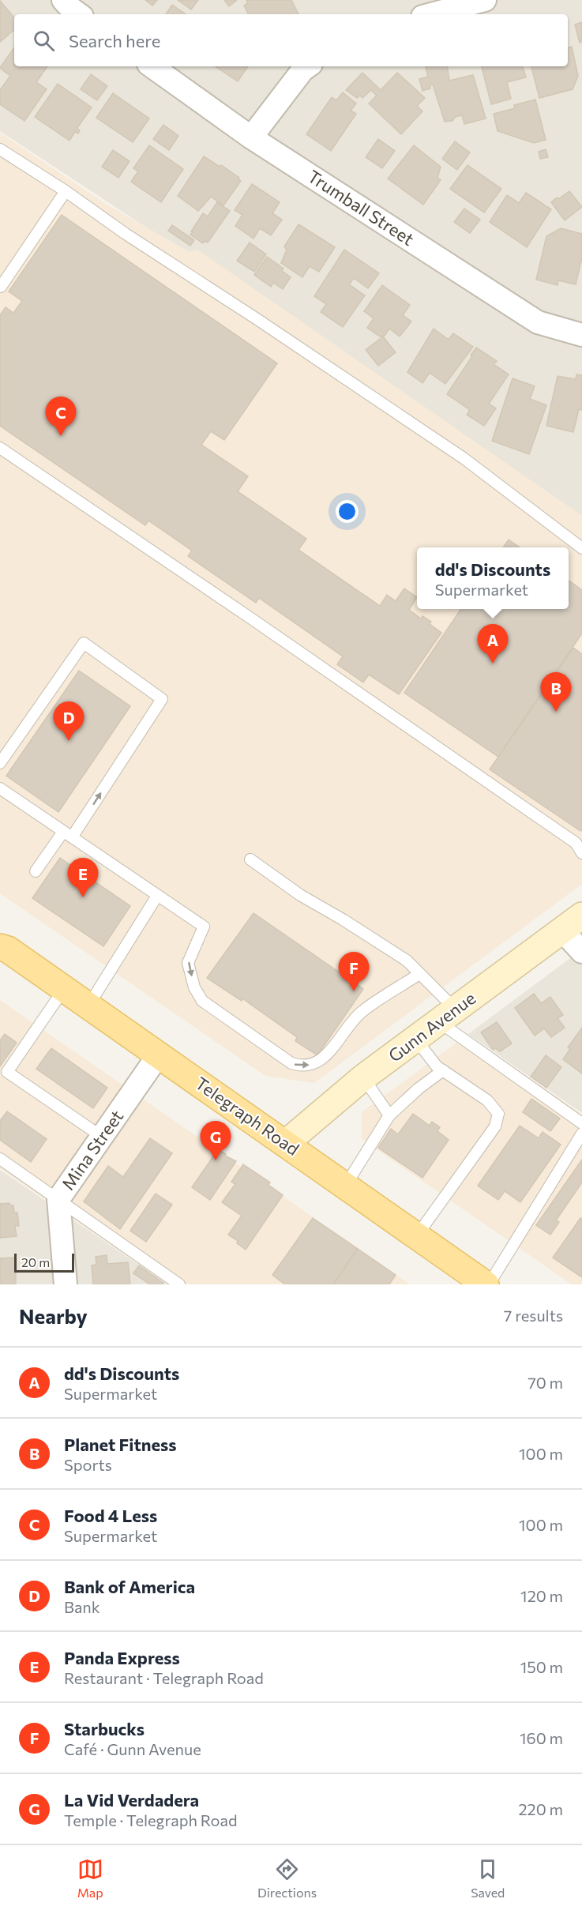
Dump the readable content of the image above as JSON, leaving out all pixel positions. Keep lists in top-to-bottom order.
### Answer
{
  "streets": {
    "main road": ["Telegraph Road"],
    "street": ["Trumball Street", "Gunn Avenue", "Mina Street"]
  },
  "crossings": [
    ["Gunn Avenue", "Telegraph Road"],
    ["Telegraph Road", "Mina Street"]
  ],
  "scale_bar": "20 m",
  "page": {
    "search": "Search here",
    "pins": [
      "C",
      "A",
      "B",
      "D",
      "E",
      "F",
      "G"
    ],
    "popup": ["dd's Discounts", "Supermarket"],
    "scale": "20 m",
    "heading": ["Nearby", "7 results"],
    "list": [
      {
        "mark": "A",
        "name": "dd's Discounts",
        "note": "Supermarket",
        "value": "70 m"
      },
      {
        "mark": "B",
        "name": "Planet Fitness",
        "note": "Sports",
        "value": "100 m"
      },
      {
        "mark": "C",
        "name": "Food 4 Less",
        "note": "Supermarket",
        "value": "100 m"
      },
      {
        "mark": "D",
        "name": "Bank of America",
        "note": "Bank",
        "value": "120 m"
      },
      {
        "mark": "E",
        "name": "Panda Express",
        "note": "Restaurant · Telegraph Road",
        "value": "150 m"
      },
      {
        "mark": "F",
        "name": "Starbucks",
        "note": "Café · Gunn Avenue",
        "value": "160 m"
      },
      {
        "mark": "G",
        "name": "La Vid Verdadera",
        "note": "Temple · Telegraph Road",
        "value": "220 m"
      }
    ],
    "nav": ["Map", "Directions", "Saved"]
  }
}
